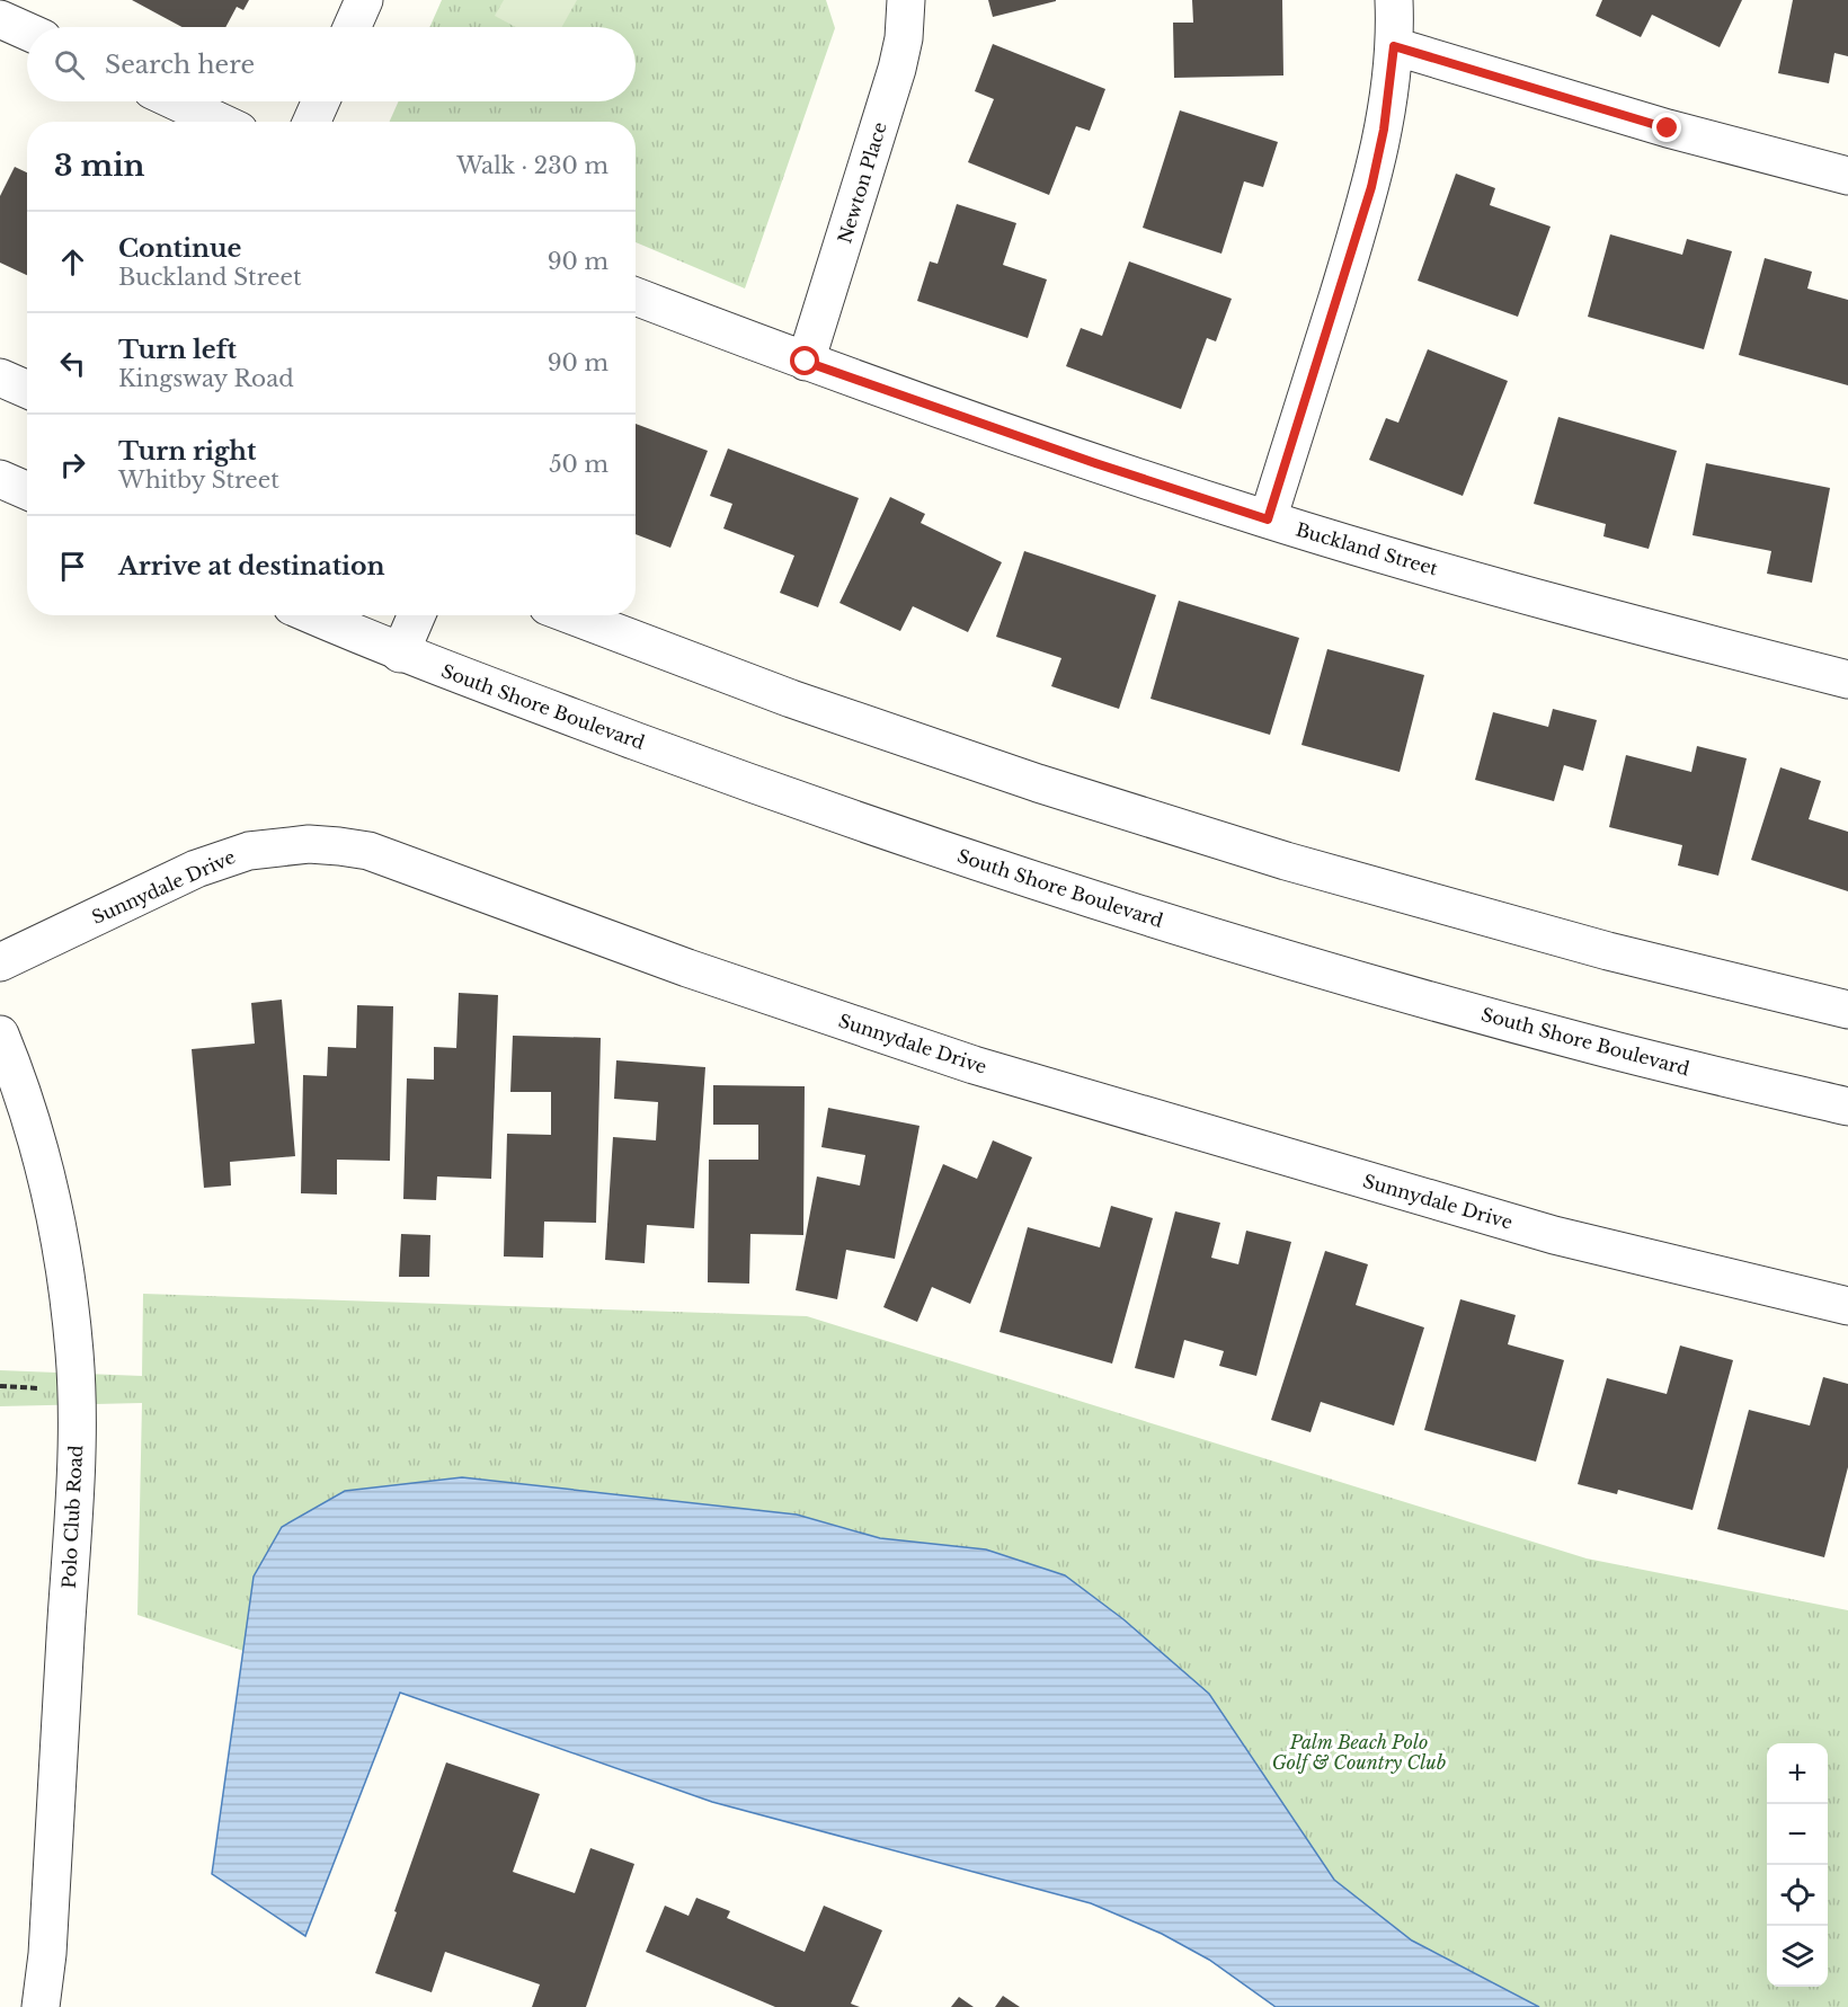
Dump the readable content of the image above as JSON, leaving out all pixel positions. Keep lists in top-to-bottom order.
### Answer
{
  "streets": {
    "street": [
      "Newton Place",
      "Buckland Street",
      "South Shore Boulevard",
      "Sunnydale Drive",
      "Polo Club Road"
    ]
  },
  "crossings": [
    ["Newton Place", "Buckland Street"]
  ],
  "parks": ["Palm Beach Polo Golf & Country Club"],
  "page": {
    "search": "Search here",
    "heading": ["3 min", "Walk · 230 m"],
    "list": [
      ["Continue", "Buckland Street", "90 m"],
      ["Turn left", "Kingsway Road", "90 m"],
      ["Turn right", "Whitby Street", "50 m"],
      "Arrive at destination"
    ],
    "map_buttons": ["+", "−"]
  }
}
